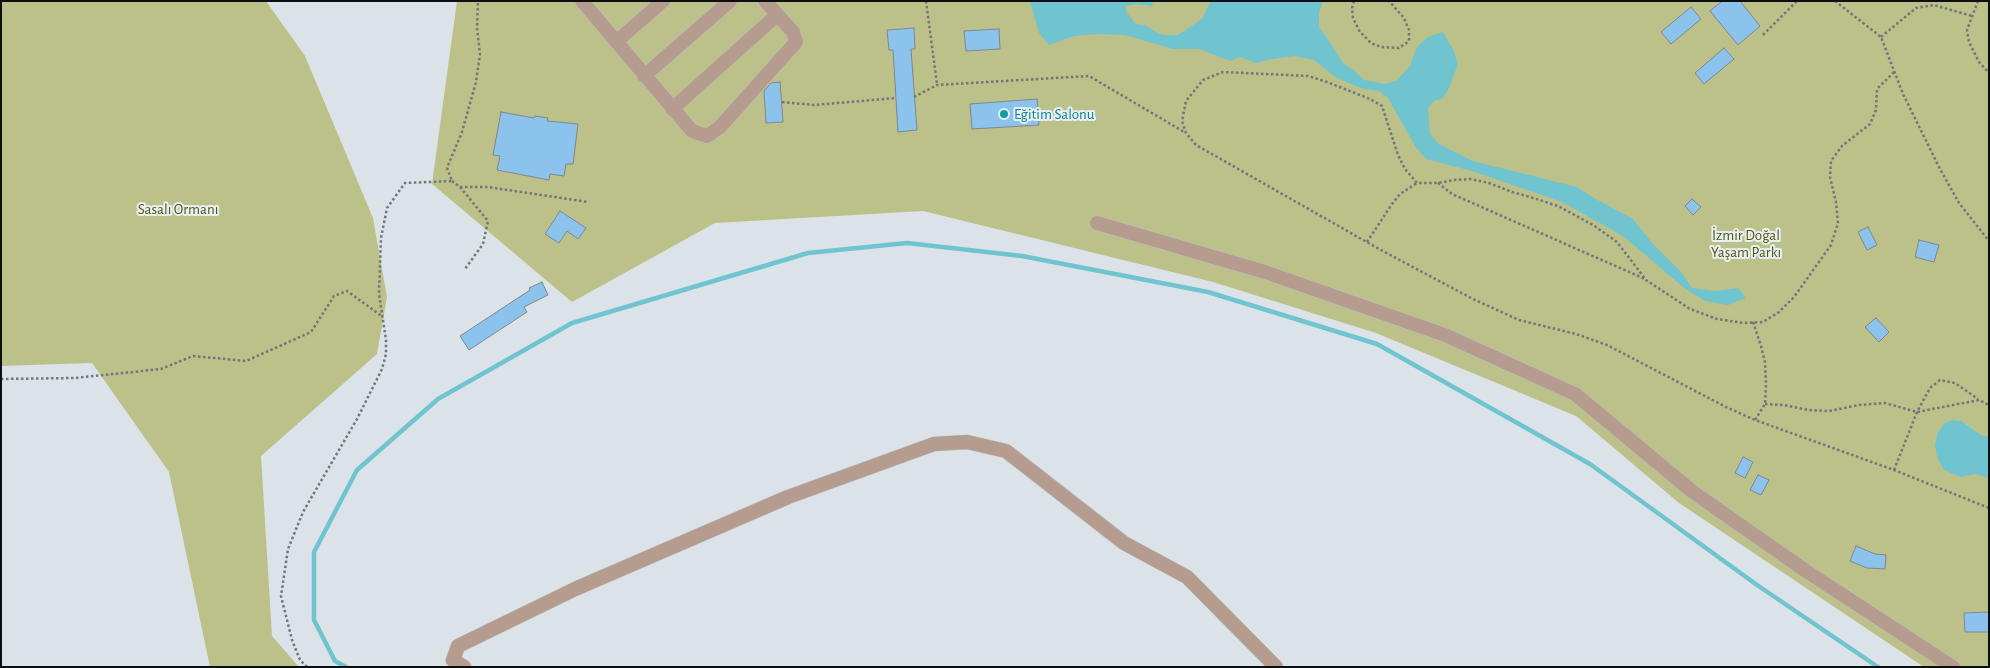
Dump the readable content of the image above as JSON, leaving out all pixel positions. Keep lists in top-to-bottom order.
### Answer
{
  "parks": ["Sasalı Ormanı", "İzmir Doğal Yaşam Parkı"],
  "places": ["Eğitim Salonu"]
}
